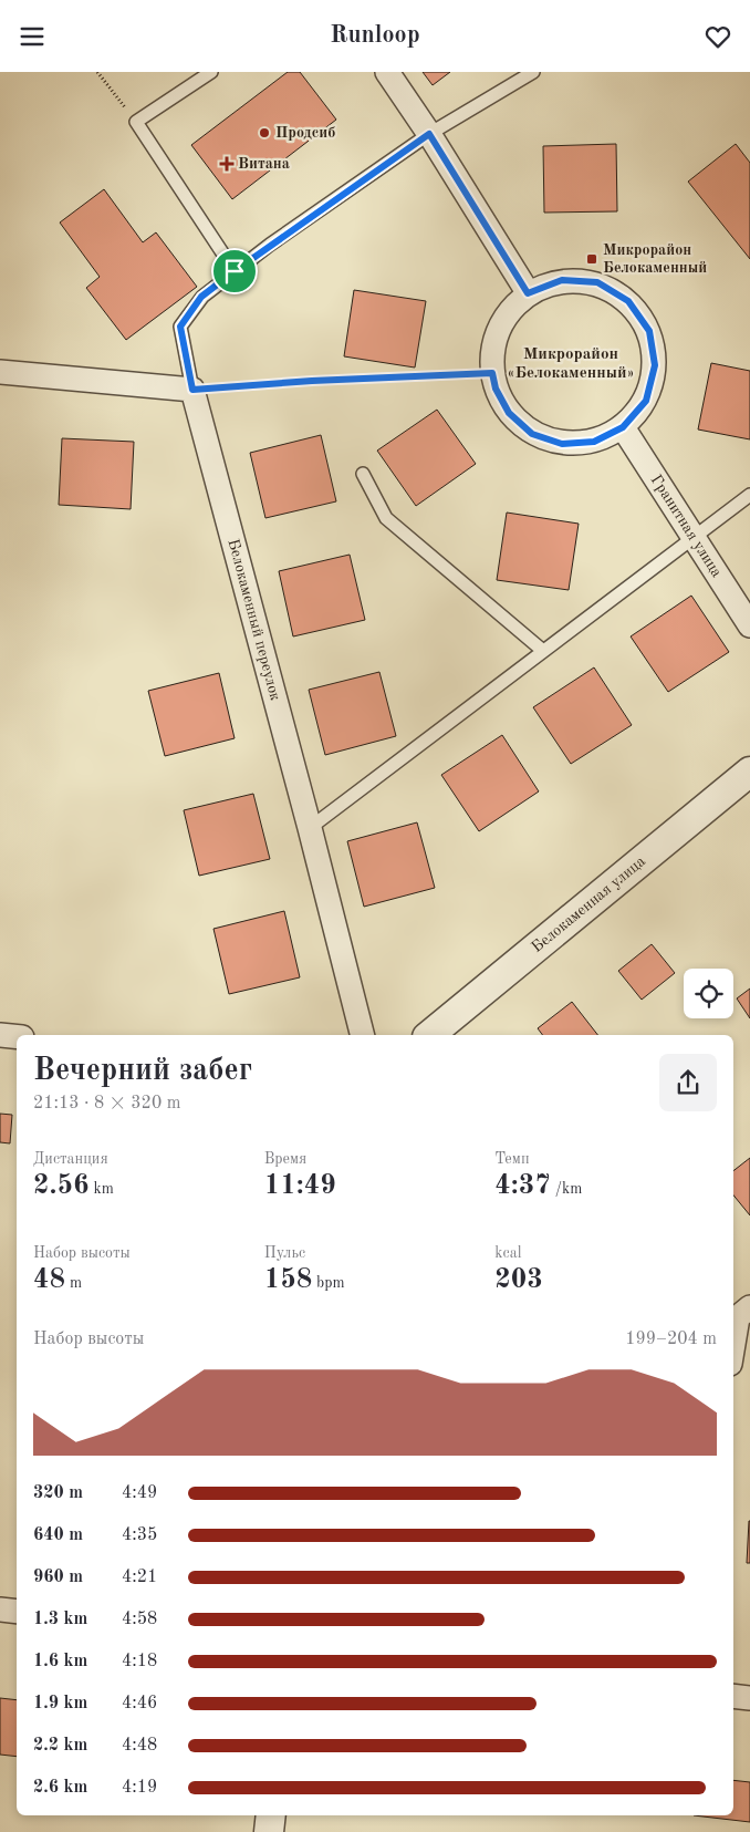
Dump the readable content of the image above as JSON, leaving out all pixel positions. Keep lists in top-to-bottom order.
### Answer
{
  "streets": {
    "street": ["Гранитная улица", "Белокаменный переулок", "Белокаменная улица"]
  },
  "districts": ["Микрорайон «Белокаменный»"],
  "places": {
    "other": ["Продсиб"],
    "health": ["Витана"],
    "transit": ["Микрорайон Белокаменный"]
  },
  "page": {
    "header": "Runloop",
    "heading": ["Вечерний забег", "21:13 · 8 × 320 m"],
    "stats": [
      ["Дистанция", "2.56 km"],
      ["Время", "11:49"],
      ["Темп", "4:37 /km"],
      ["Набор высоты", "48 m"],
      ["Пульс", "158 bpm"],
      ["kcal", "203"]
    ],
    "chart": ["Набор высоты", "199–204 m"],
    "list": [
      {
        "name": "320 m",
        "note": "4:49"
      },
      {
        "name": "640 m",
        "note": "4:35"
      },
      {
        "name": "960 m",
        "note": "4:21"
      },
      {
        "name": "1.3 km",
        "note": "4:58"
      },
      {
        "name": "1.6 km",
        "note": "4:18"
      },
      {
        "name": "1.9 km",
        "note": "4:46"
      },
      {
        "name": "2.2 km",
        "note": "4:48"
      },
      {
        "name": "2.6 km",
        "note": "4:19"
      }
    ]
  }
}
